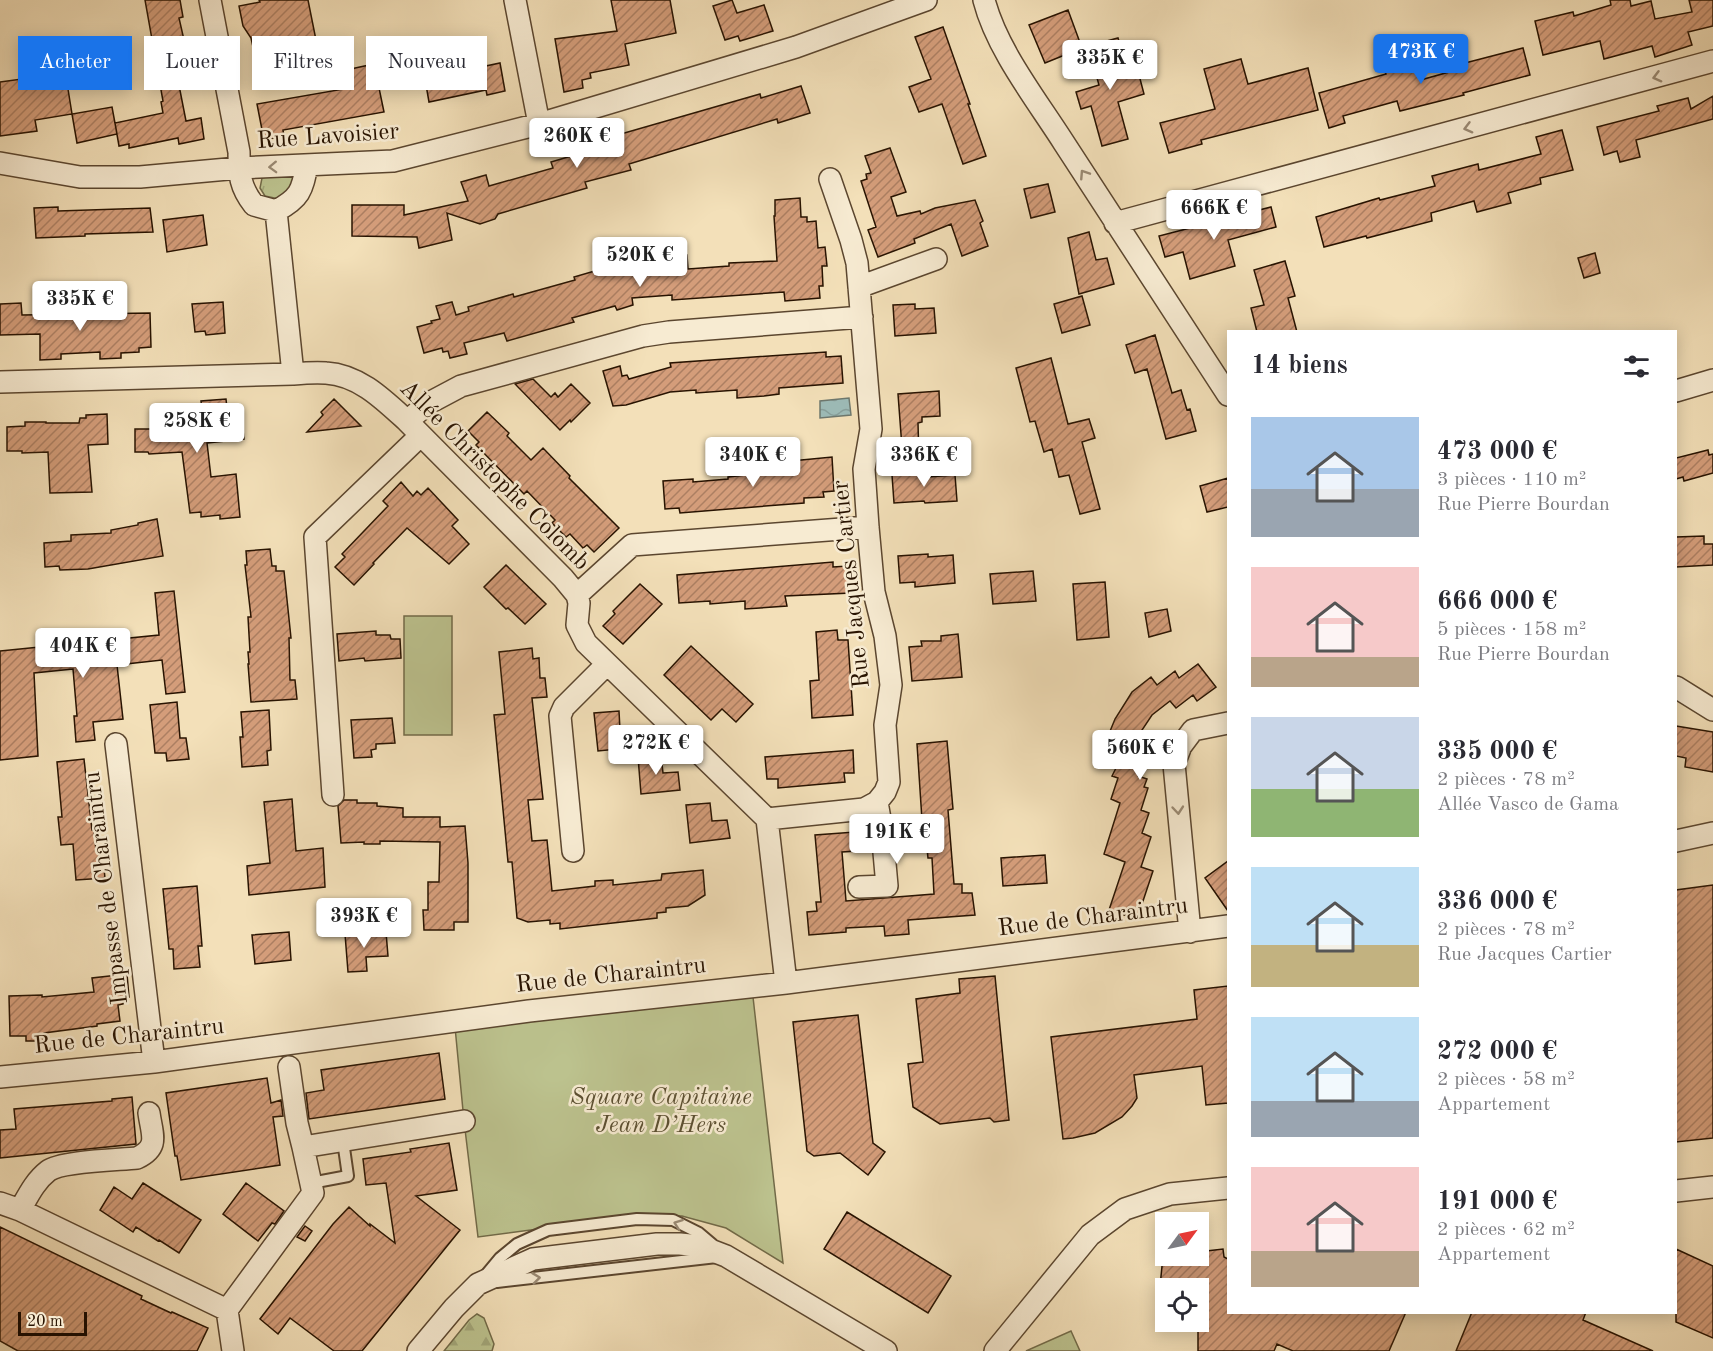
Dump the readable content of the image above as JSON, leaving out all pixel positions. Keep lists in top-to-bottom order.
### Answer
{
  "streets": {
    "street": [
      "Rue Lavoisier",
      "Allée Christophe Colomb",
      "Rue Jacques Cartier",
      "Impasse de Charaintru",
      "Rue de Charaintru"
    ]
  },
  "crossings": [
    ["Impasse de Charaintru", "Rue de Charaintru"]
  ],
  "parks": ["Square Capitaine Jean D’Hers"],
  "scale_bar": "20 m",
  "north": "top right",
  "page": {
    "price": [
      "473K €",
      "335K €",
      "260K €",
      "666K €",
      "520K €",
      "335K €",
      "258K €",
      "340K €",
      "336K €",
      "404K €",
      "272K €",
      "560K €",
      "191K €",
      "393K €"
    ],
    "chip": [
      "Acheter",
      "Louer",
      "Filtres",
      "Nouveau"
    ],
    "heading": "14 biens",
    "list": [
      {
        "name": "473 000 €",
        "note": "3 pièces · 110 m² · Rue Pierre Bourdan"
      },
      {
        "name": "666 000 €",
        "note": "5 pièces · 158 m² · Rue Pierre Bourdan"
      },
      {
        "name": "335 000 €",
        "note": "2 pièces · 78 m² · Allée Vasco de Gama"
      },
      {
        "name": "336 000 €",
        "note": "2 pièces · 78 m² · Rue Jacques Cartier"
      },
      {
        "name": "272 000 €",
        "note": "2 pièces · 58 m² · Appartement"
      },
      {
        "name": "191 000 €",
        "note": "2 pièces · 62 m² · Appartement"
      }
    ],
    "scale": "20 m"
  }
}
